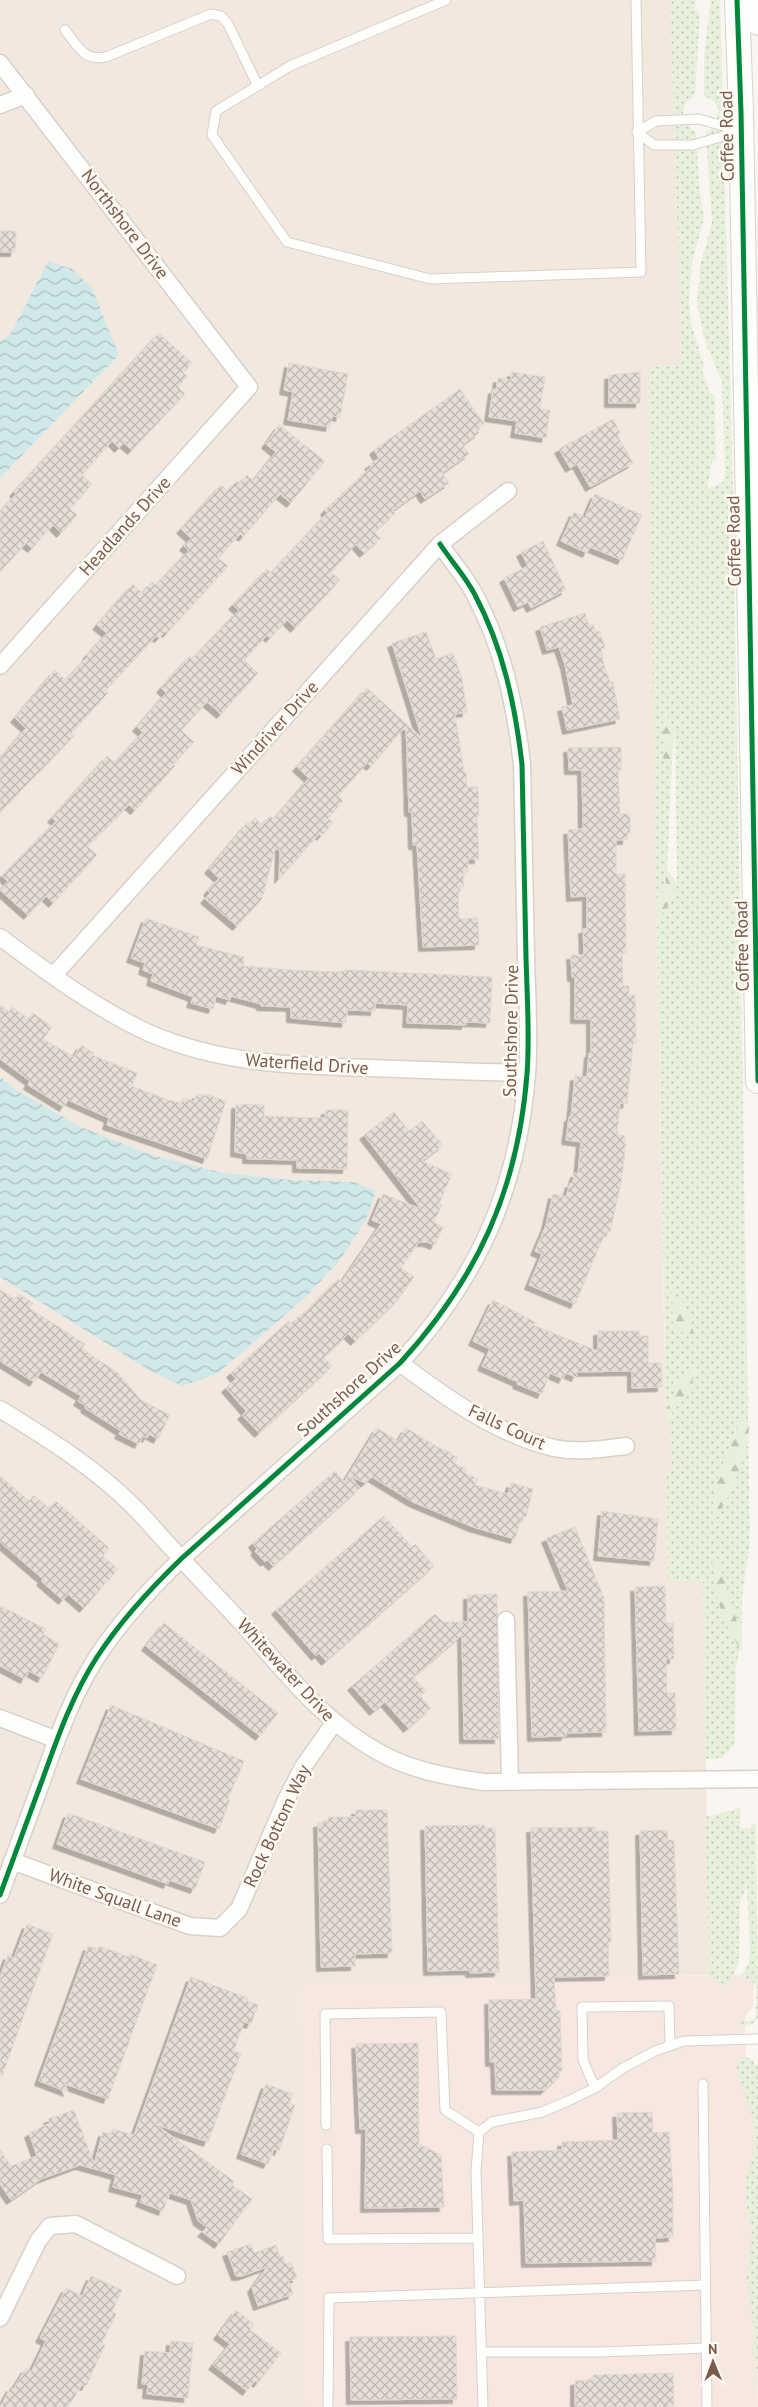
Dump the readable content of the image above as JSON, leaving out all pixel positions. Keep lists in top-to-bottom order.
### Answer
{
  "streets": {
    "main road": ["Coffee Road"],
    "street": [
      "Northshore Drive",
      "Headlands Drive",
      "Windriver Drive",
      "Southshore Drive",
      "Waterfield Drive",
      "Falls Court",
      "Whitewater Drive",
      "Rock Bottom Way",
      "White Squall Lane"
    ]
  },
  "crossings": [
    ["Northshore Drive", "Headlands Drive"],
    ["Windriver Drive", "Southshore Drive"],
    ["Windriver Drive", "Waterfield Drive"],
    ["Southshore Drive", "Waterfield Drive"],
    ["Southshore Drive", "Falls Court"],
    ["Southshore Drive", "Whitewater Drive"],
    ["Southshore Drive", "White Squall Lane"],
    ["Whitewater Drive", "Rock Bottom Way"],
    ["Rock Bottom Way", "White Squall Lane"]
  ],
  "north": "top"
}
